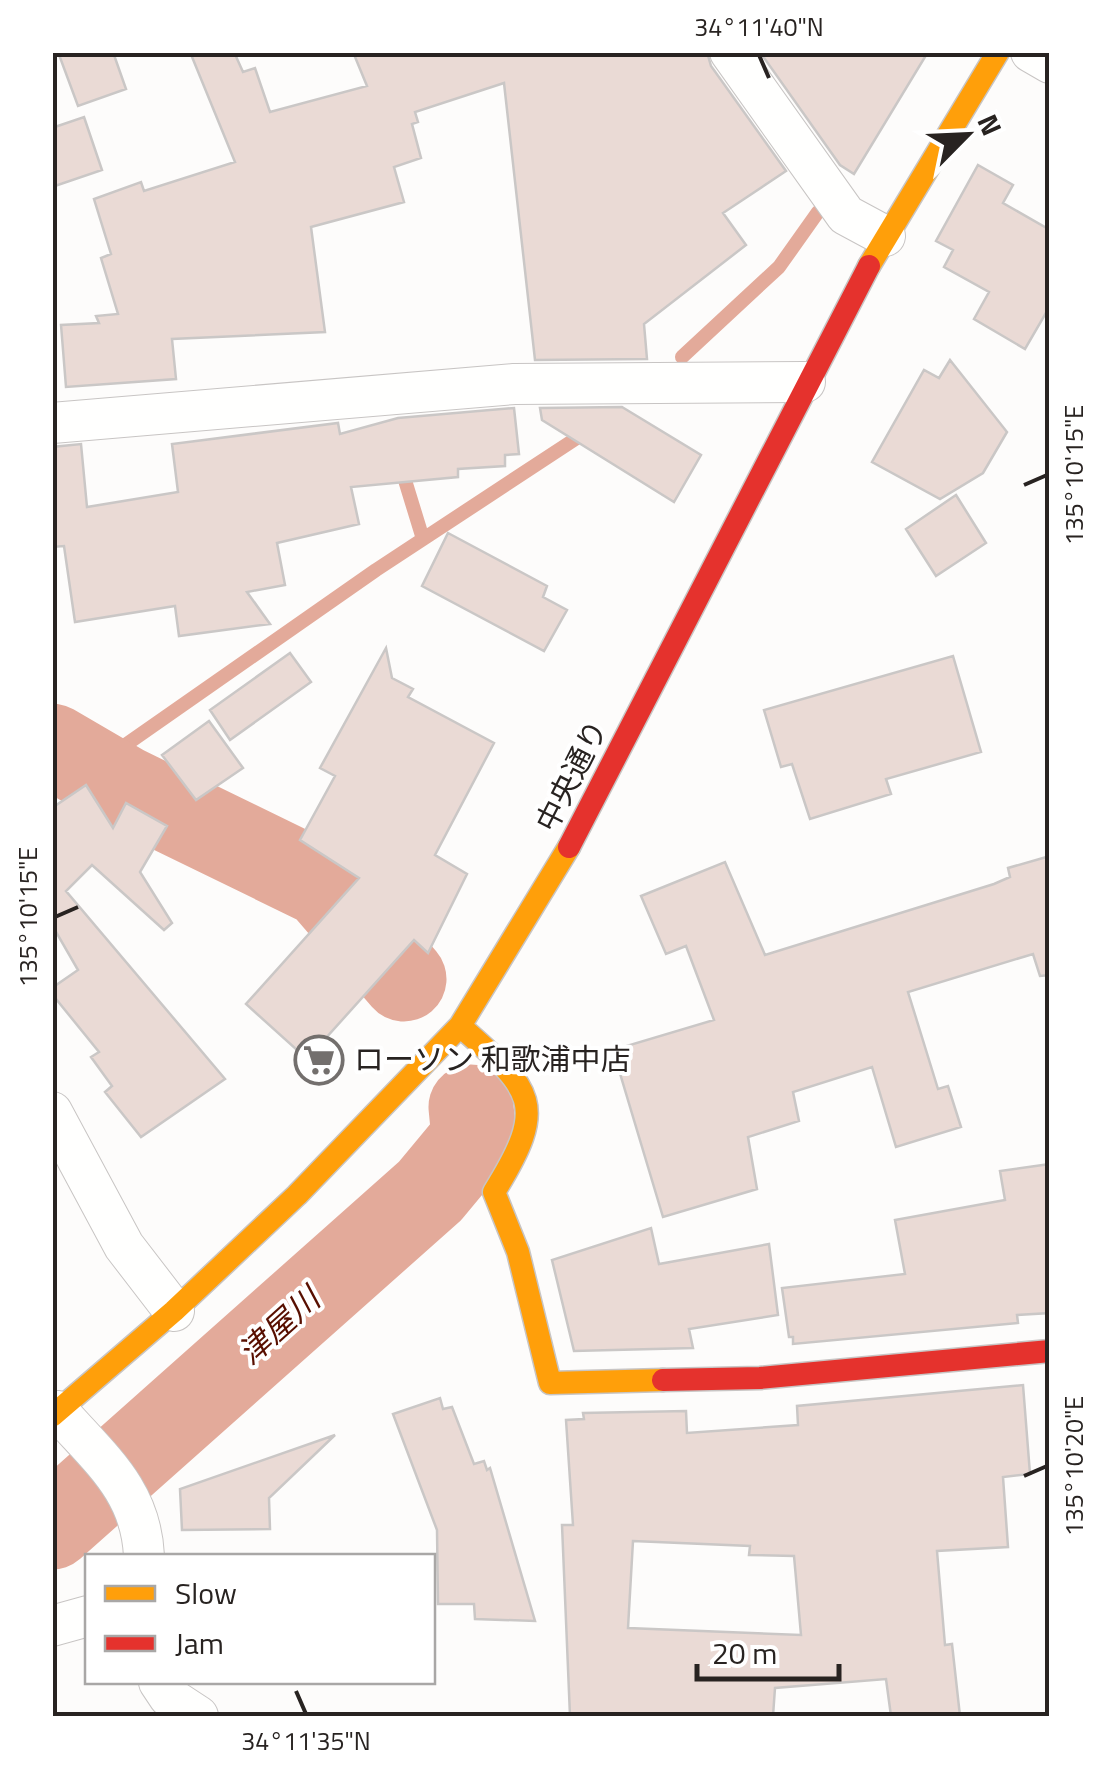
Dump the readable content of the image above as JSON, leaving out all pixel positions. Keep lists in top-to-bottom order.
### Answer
{
  "streets": {
    "main road": ["中央通り"]
  },
  "water": ["津屋川"],
  "places": {
    "supermarket": ["ローソン 和歌浦中店"]
  },
  "legend": ["Slow", "Jam"],
  "scale_bar": "20 m",
  "north": "top right",
  "coordinates": [
    "34°11'40\"N",
    "135°10'15\"E",
    "135°10'20\"E",
    "34°11'35\"N"
  ]
}
